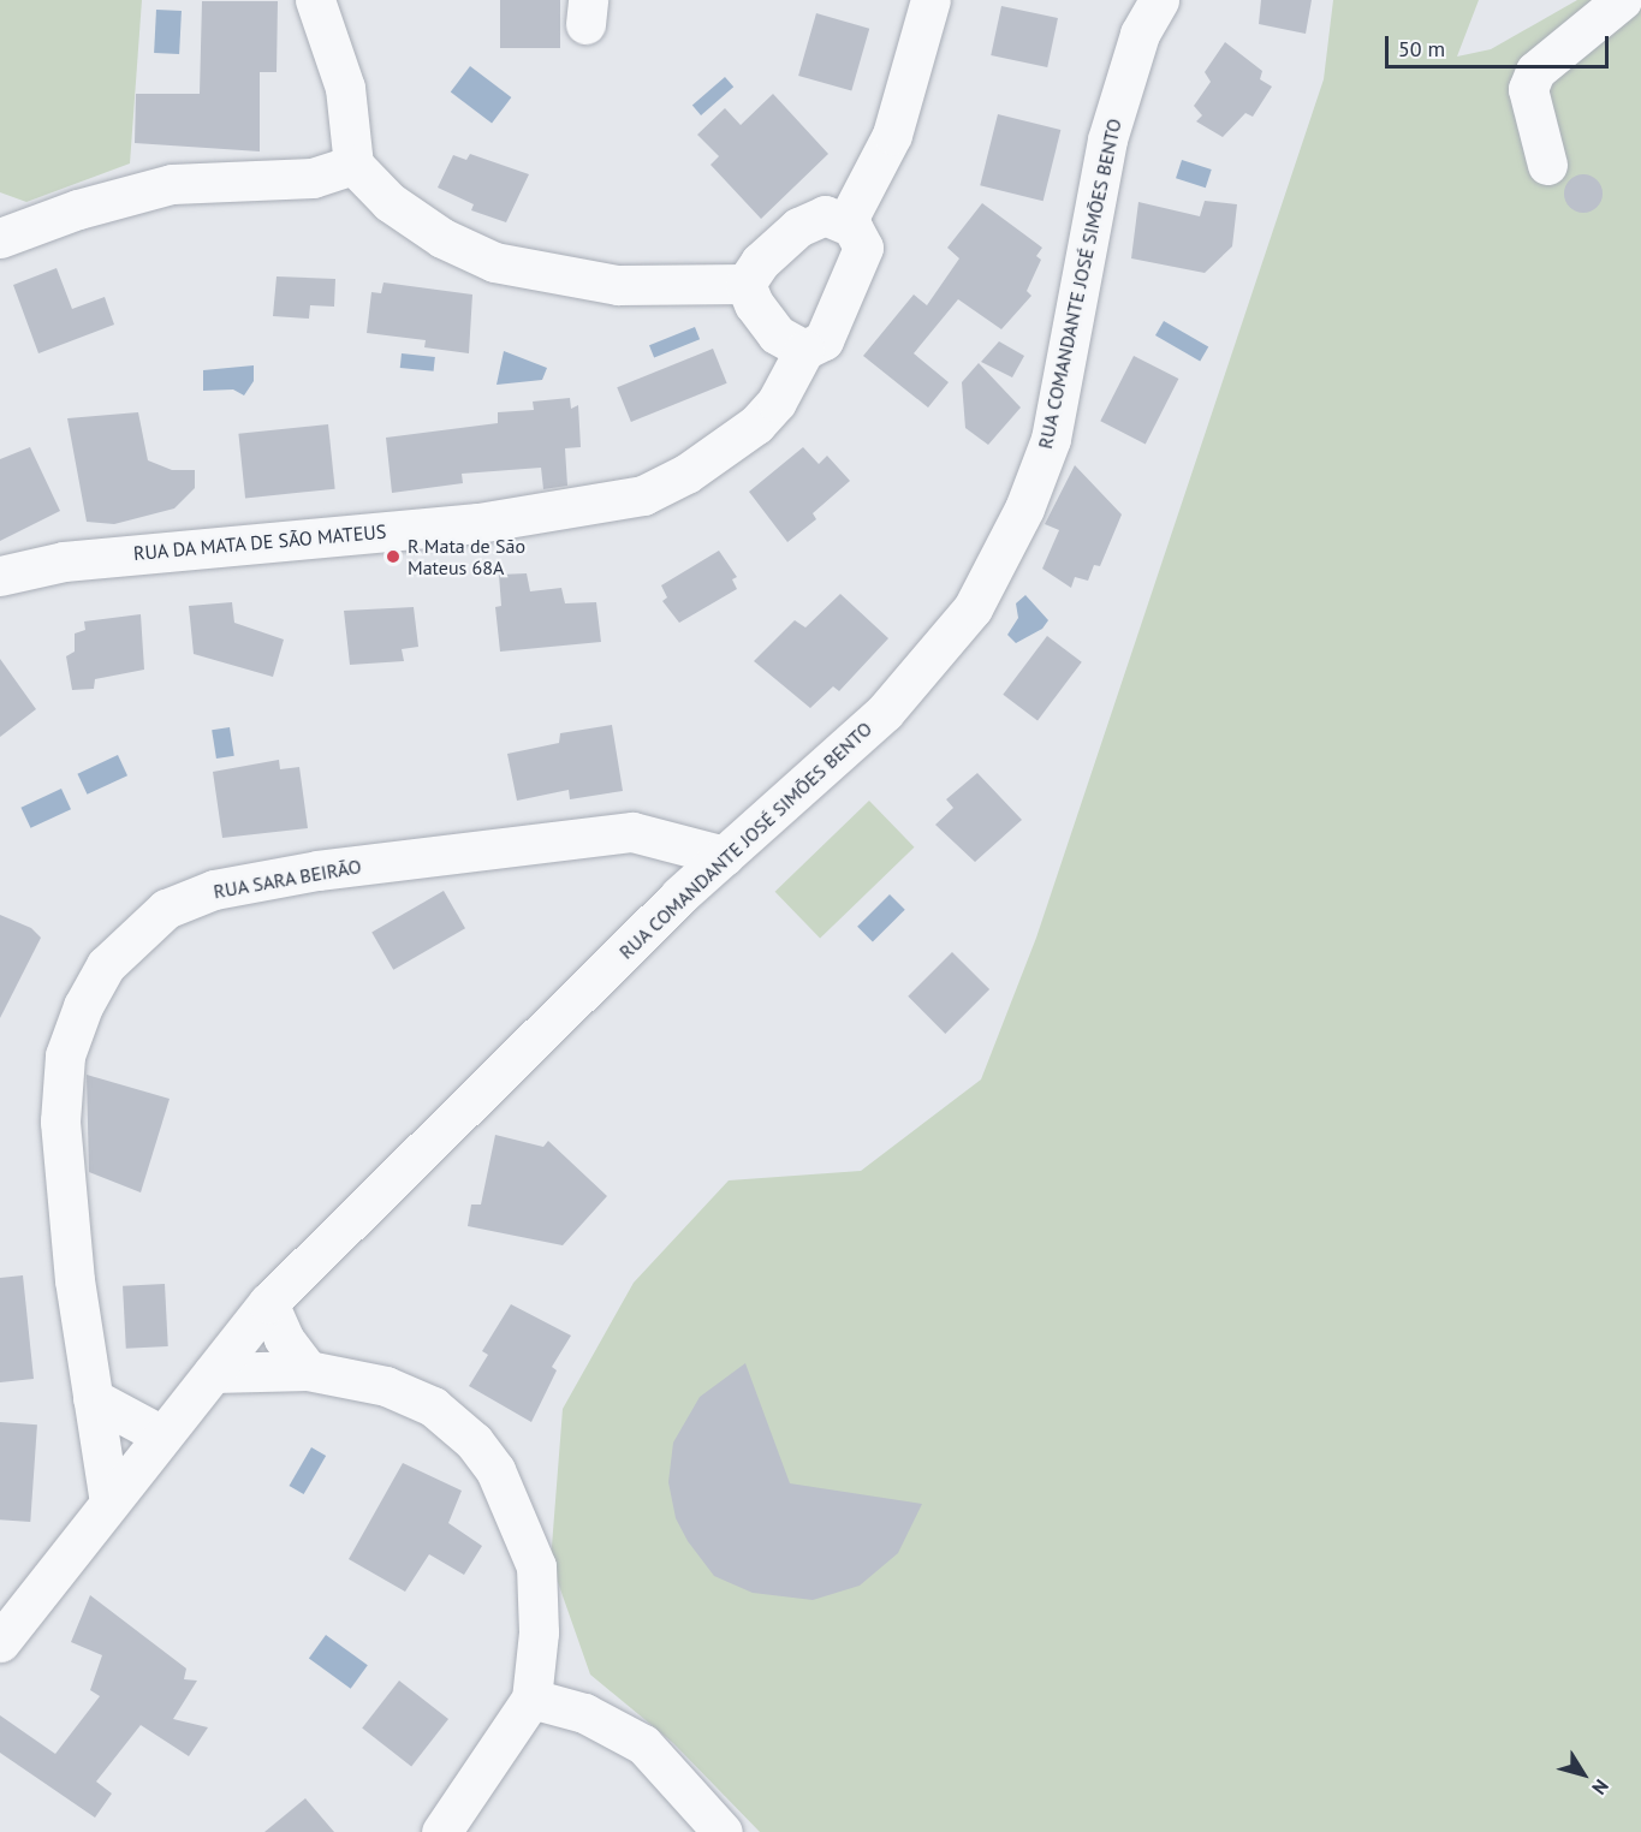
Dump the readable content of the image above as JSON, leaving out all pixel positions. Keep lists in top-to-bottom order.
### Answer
{
  "streets": {
    "street": ["RUA COMANDANTE JOSÉ SIMÕES BENTO", "RUA DA MATA DE SÃO MATEUS", "RUA SARA BEIRÃO"]
  },
  "crossings": [
    ["RUA COMANDANTE JOSÉ SIMÕES BENTO", "RUA SARA BEIRÃO"]
  ],
  "places": ["R Mata de São Mateus 68A"],
  "scale_bar": "50 m",
  "north": "bottom right"
}
